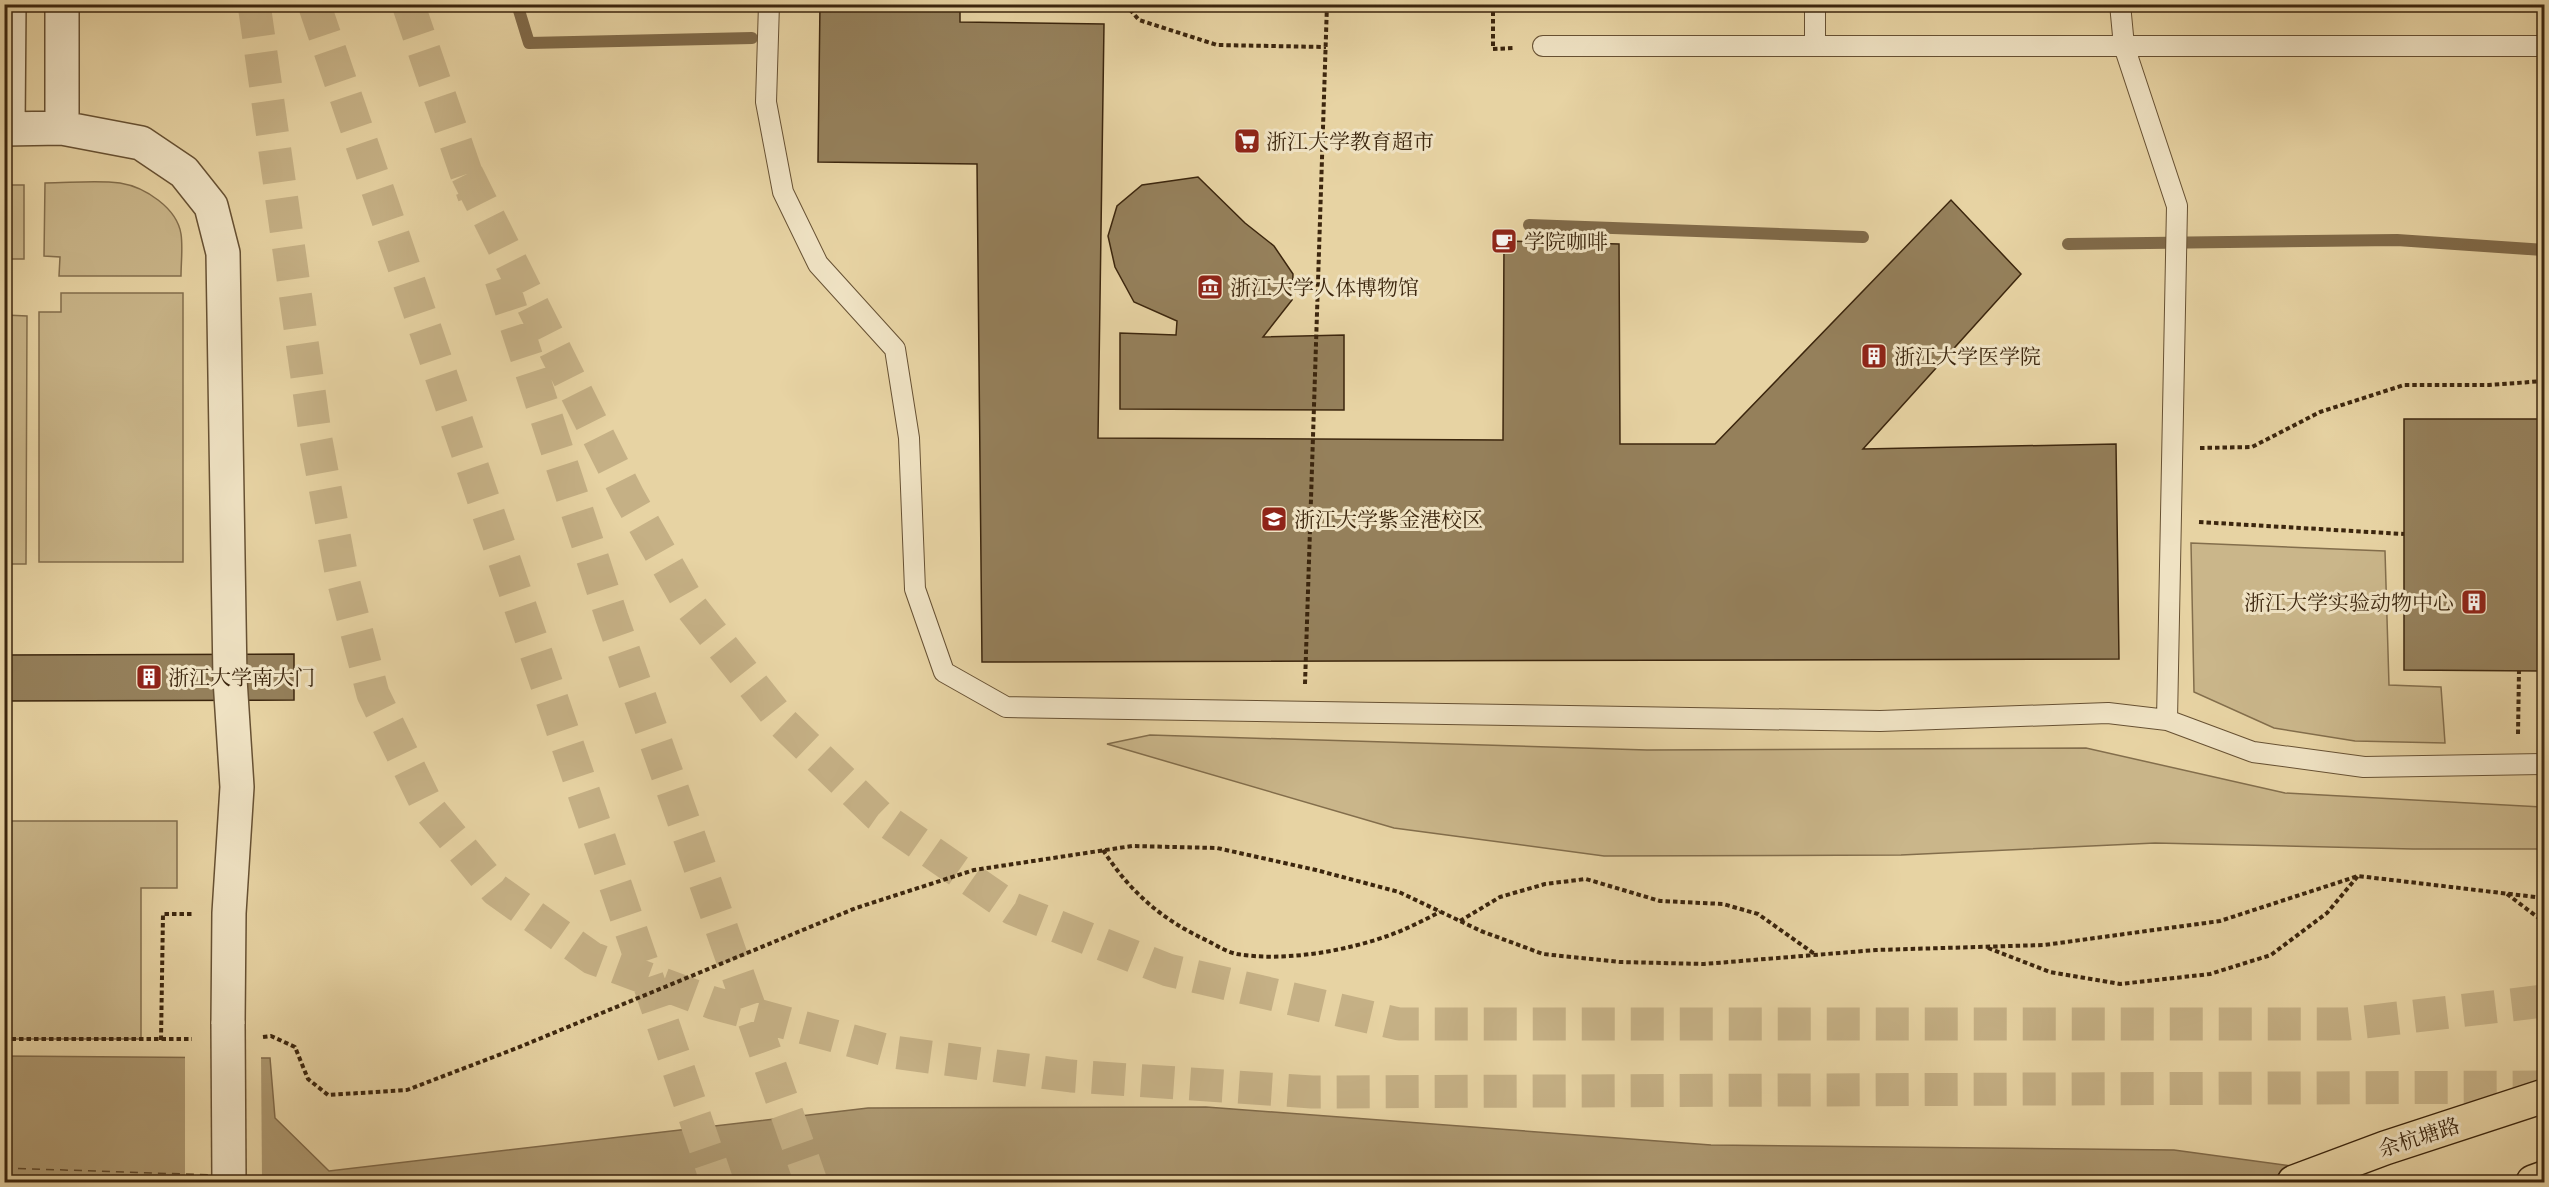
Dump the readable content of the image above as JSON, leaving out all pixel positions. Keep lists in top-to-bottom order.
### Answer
{
  "streets": {
    "main road": ["余杭塘路"]
  },
  "places": {
    "supermarket": ["浙江大学教育超市"],
    "cafe": ["学院咖啡"],
    "museum": ["浙江大学人体博物馆"],
    "building": ["浙江大学医学院", "浙江大学实验动物中心", "浙江大学南大门"],
    "school or university": ["浙江大学紫金港校区"]
  }
}
